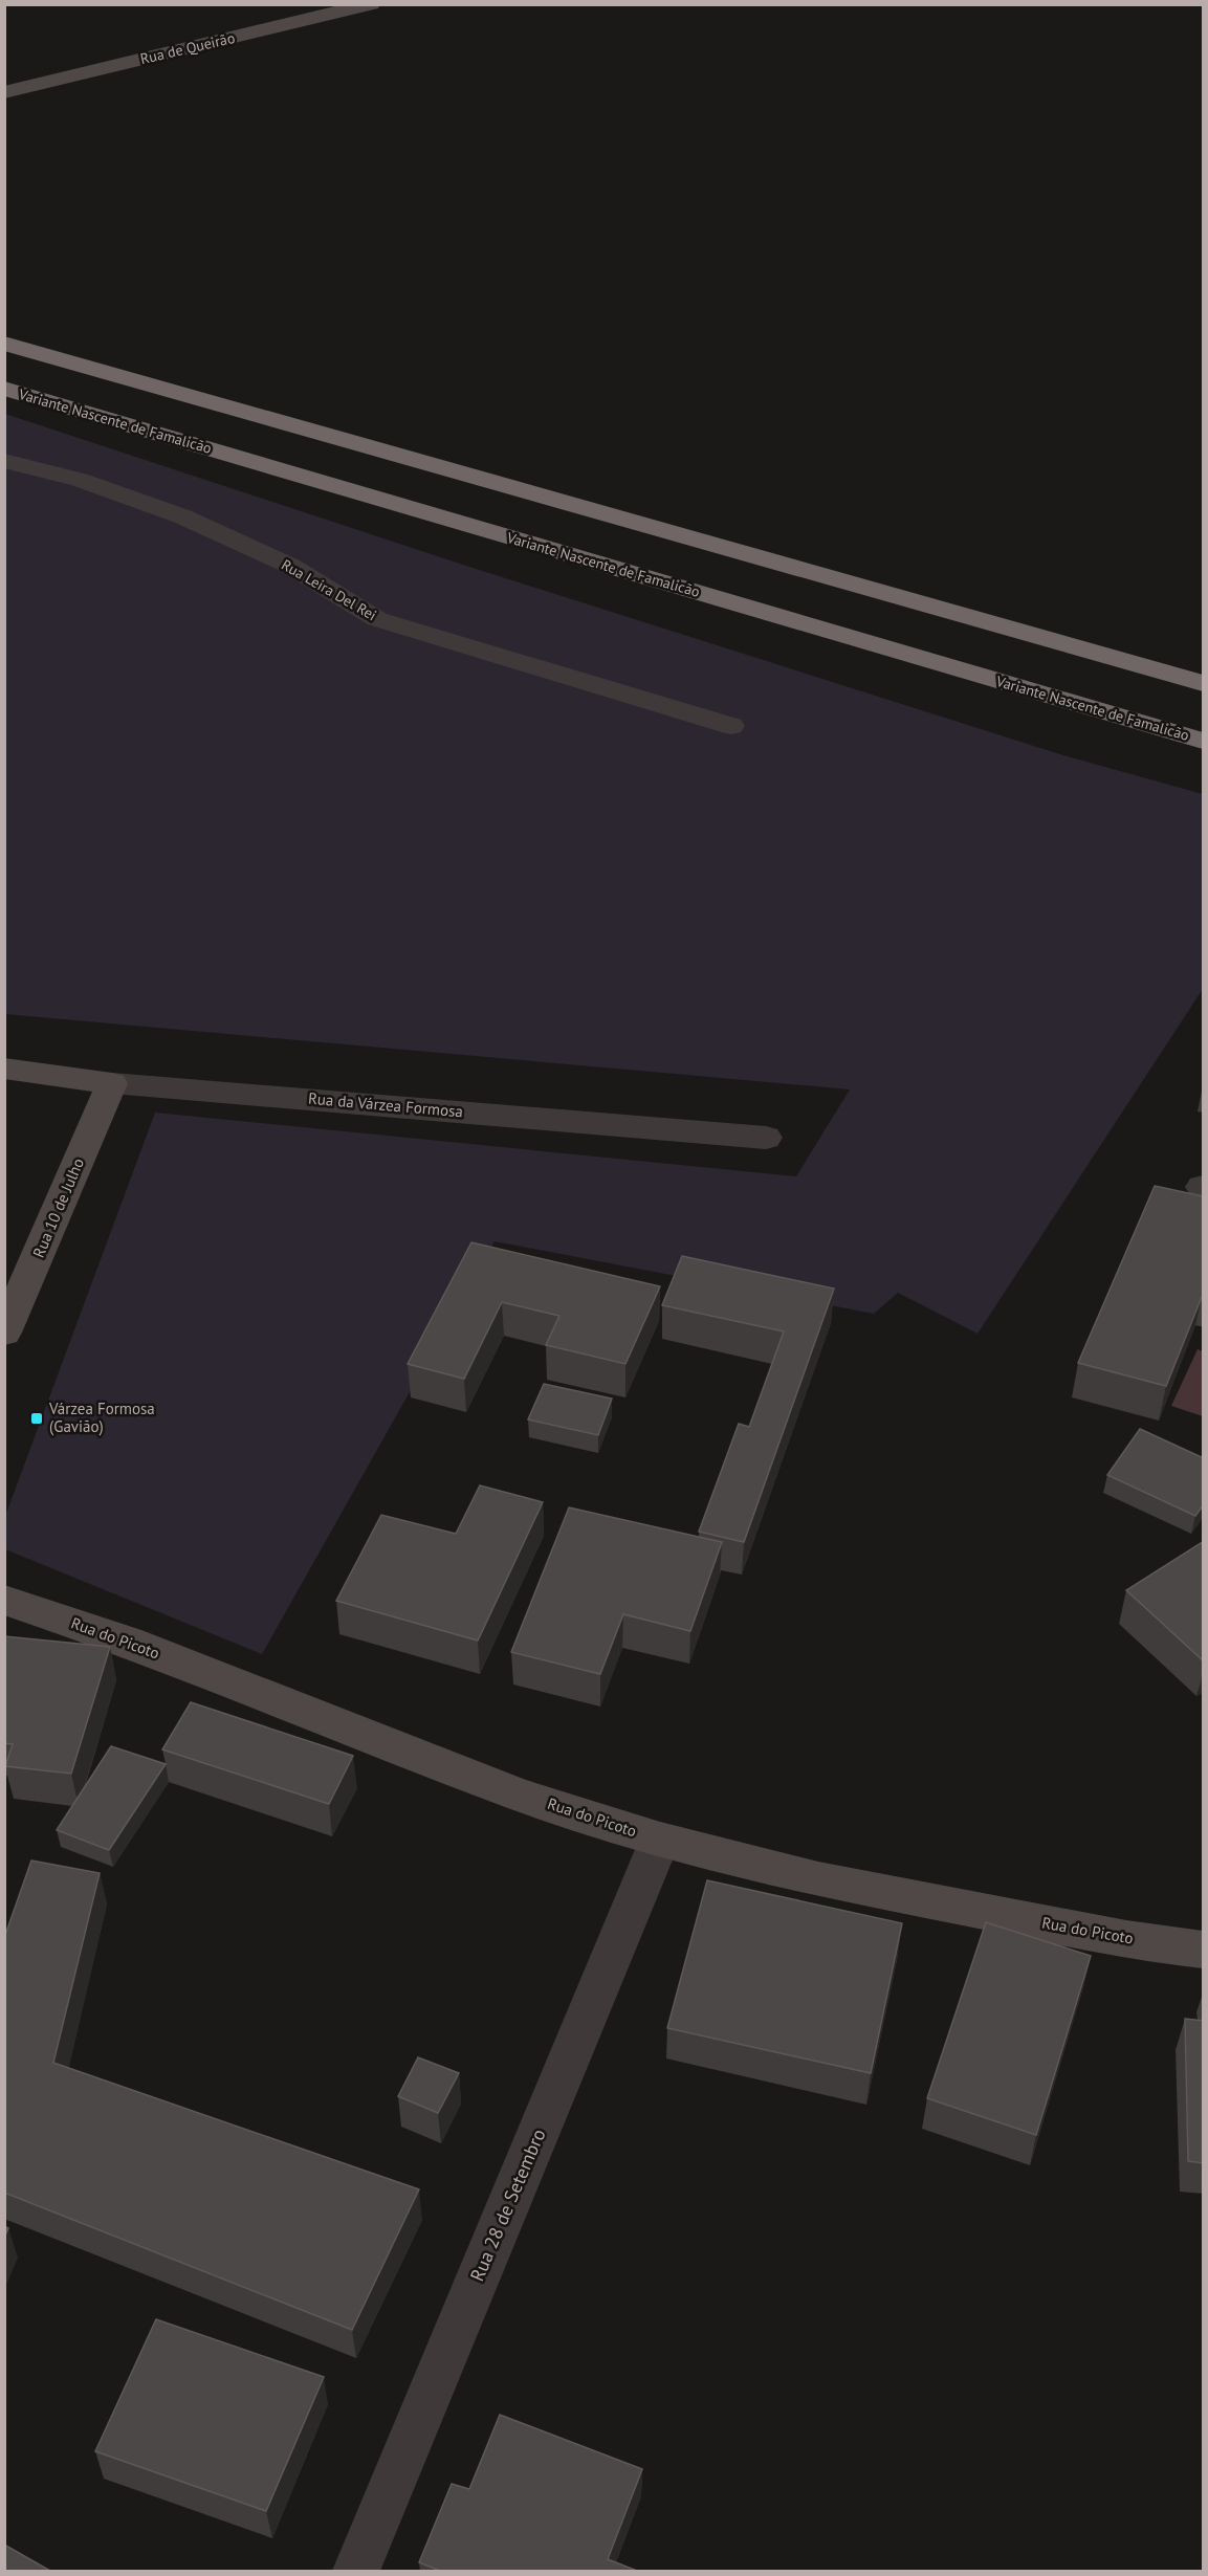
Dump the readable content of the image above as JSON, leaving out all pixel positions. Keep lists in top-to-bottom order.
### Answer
{
  "streets": {
    "highway": ["Variante Nascente de Famalicão"],
    "street": [
      "Rua de Queirão",
      "Rua Leira Del Rei",
      "Rua da Várzea Formosa",
      "Rua 10 de Julho",
      "Rua do Picoto",
      "Rua 28 de Setembro"
    ]
  },
  "crossings": [
    ["Rua da Várzea Formosa", "Rua 10 de Julho"],
    ["Rua do Picoto", "Rua 28 de Setembro"]
  ],
  "places": {
    "transit": ["Várzea Formosa (Gavião)"]
  }
}
